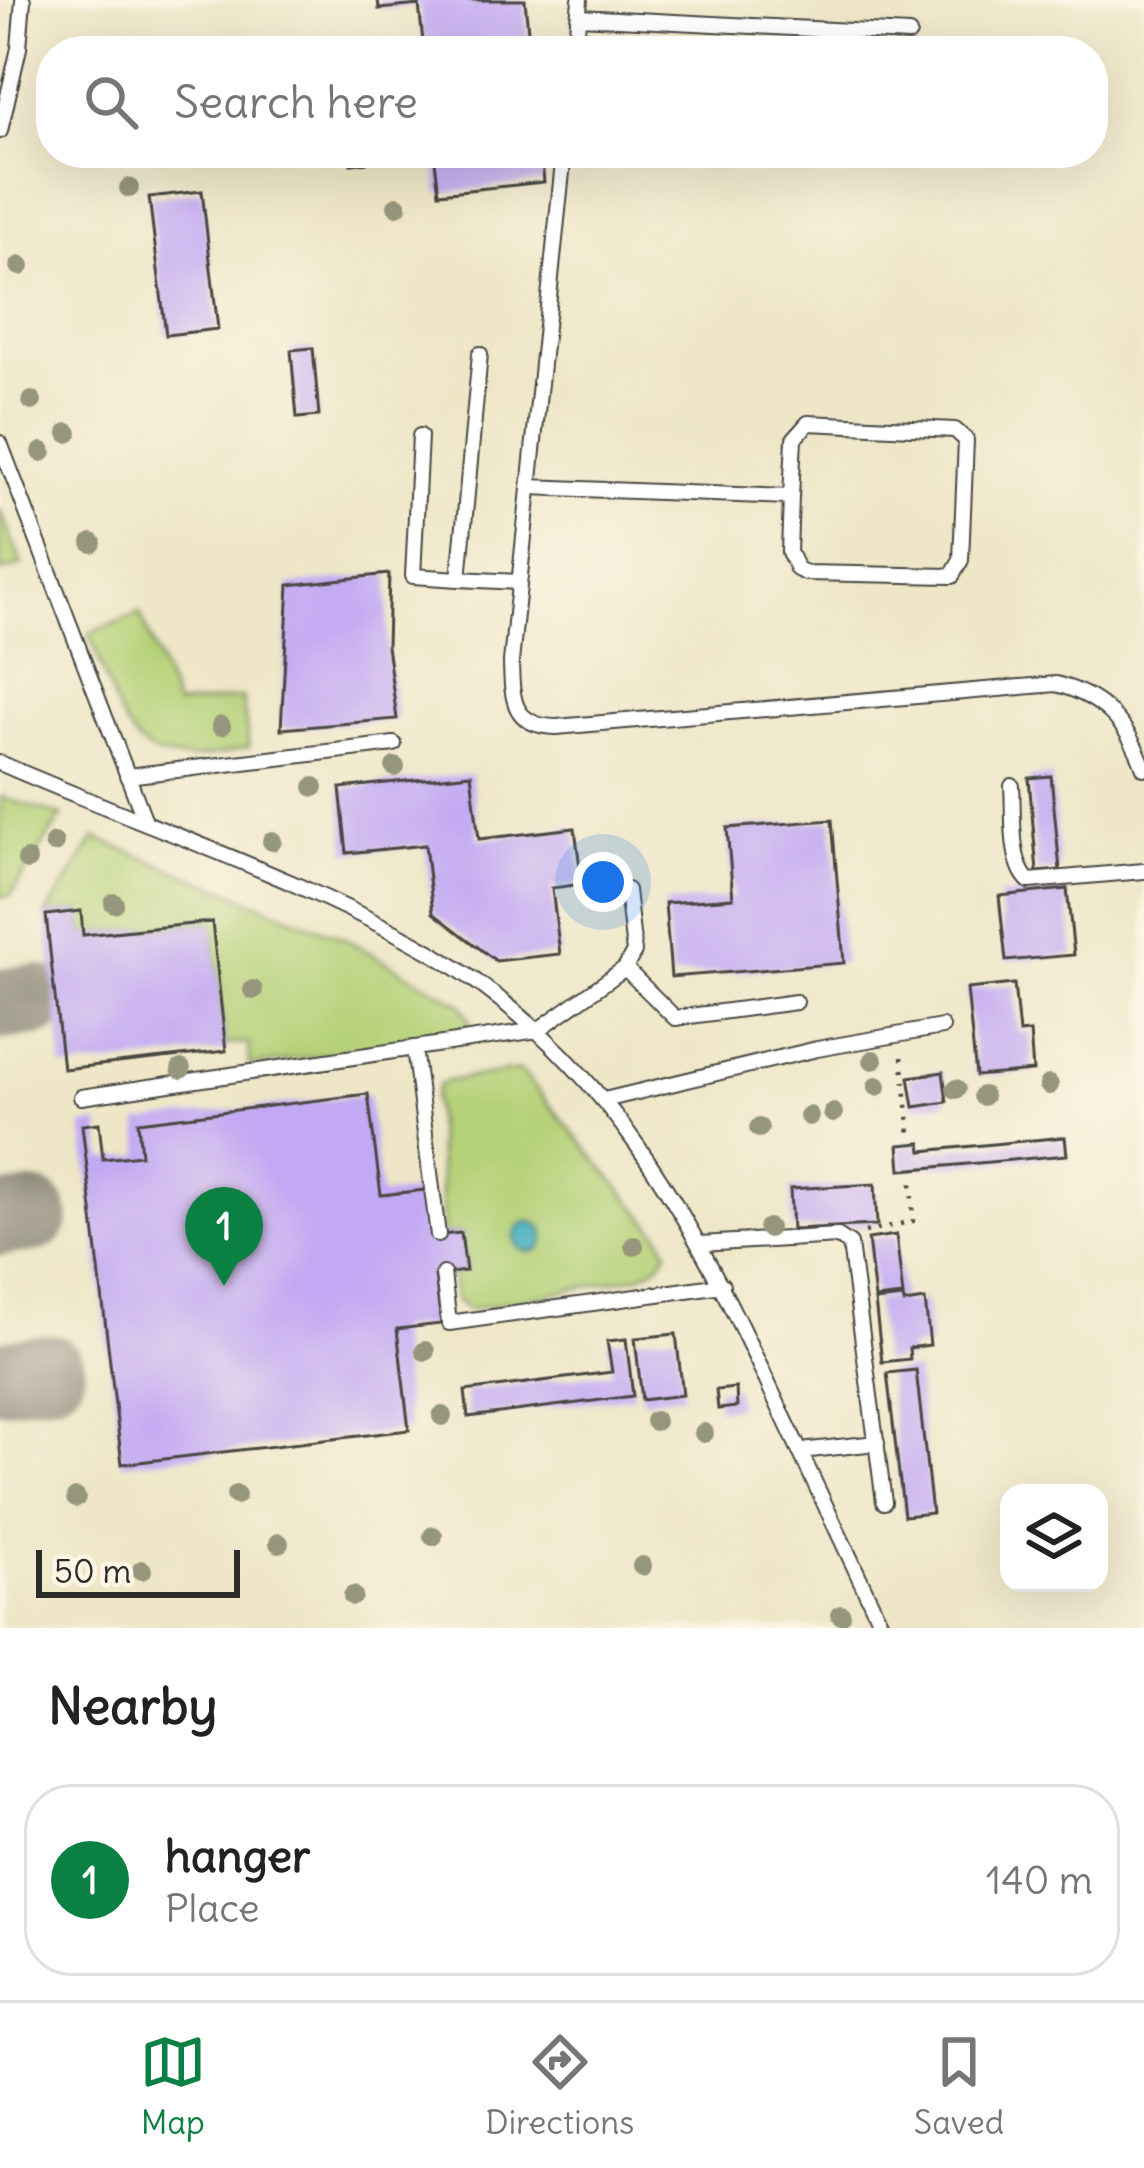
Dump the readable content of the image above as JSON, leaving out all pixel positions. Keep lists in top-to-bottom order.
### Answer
{
  "scale_bar": "50 m",
  "page": {
    "search": "Search here",
    "pins": "1",
    "scale": "50 m",
    "heading": "Nearby",
    "list": [
      {
        "mark": "1",
        "name": "hanger",
        "note": "Place",
        "value": "140 m"
      }
    ],
    "nav": ["Map", "Directions", "Saved"]
  }
}
